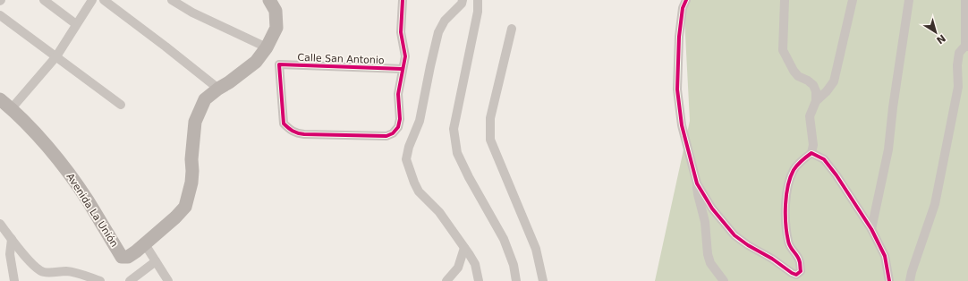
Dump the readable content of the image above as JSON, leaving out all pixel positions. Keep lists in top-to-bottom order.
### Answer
{
  "streets": {
    "main road": ["Avenida La Unión"],
    "street": ["Calle San Antonio"]
  },
  "north": "bottom right"
}
